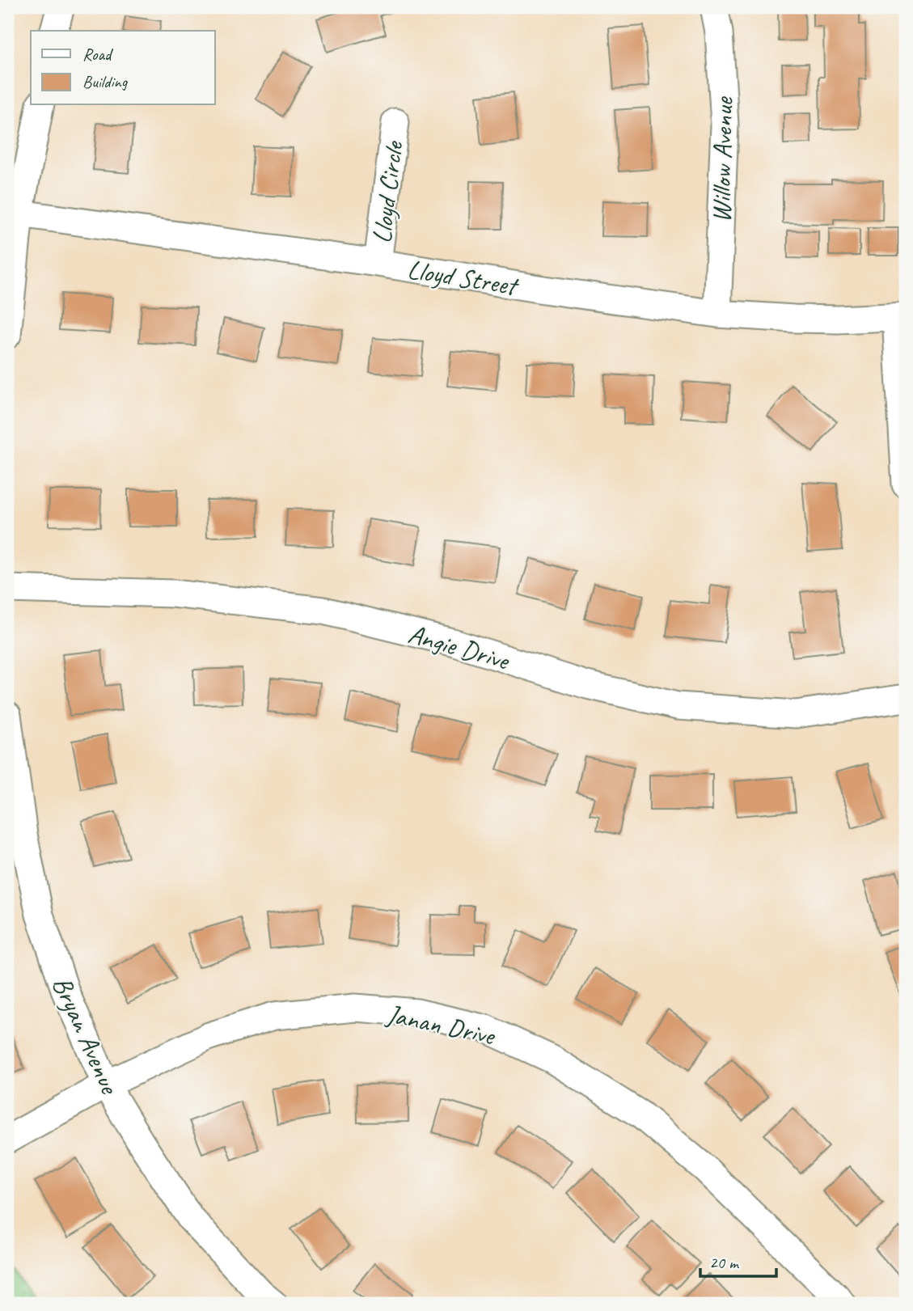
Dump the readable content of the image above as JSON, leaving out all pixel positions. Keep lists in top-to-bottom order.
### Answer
{
  "streets": {
    "street": [
      "Willow Avenue",
      "Lloyd Circle",
      "Lloyd Street",
      "Angie Drive",
      "Janan Drive",
      "Bryan Avenue"
    ]
  },
  "crossings": [
    ["Willow Avenue", "Lloyd Street"],
    ["Lloyd Circle", "Lloyd Street"],
    ["Janan Drive", "Bryan Avenue"]
  ],
  "legend": ["Road", "Building"],
  "scale_bar": "20 m"
}
